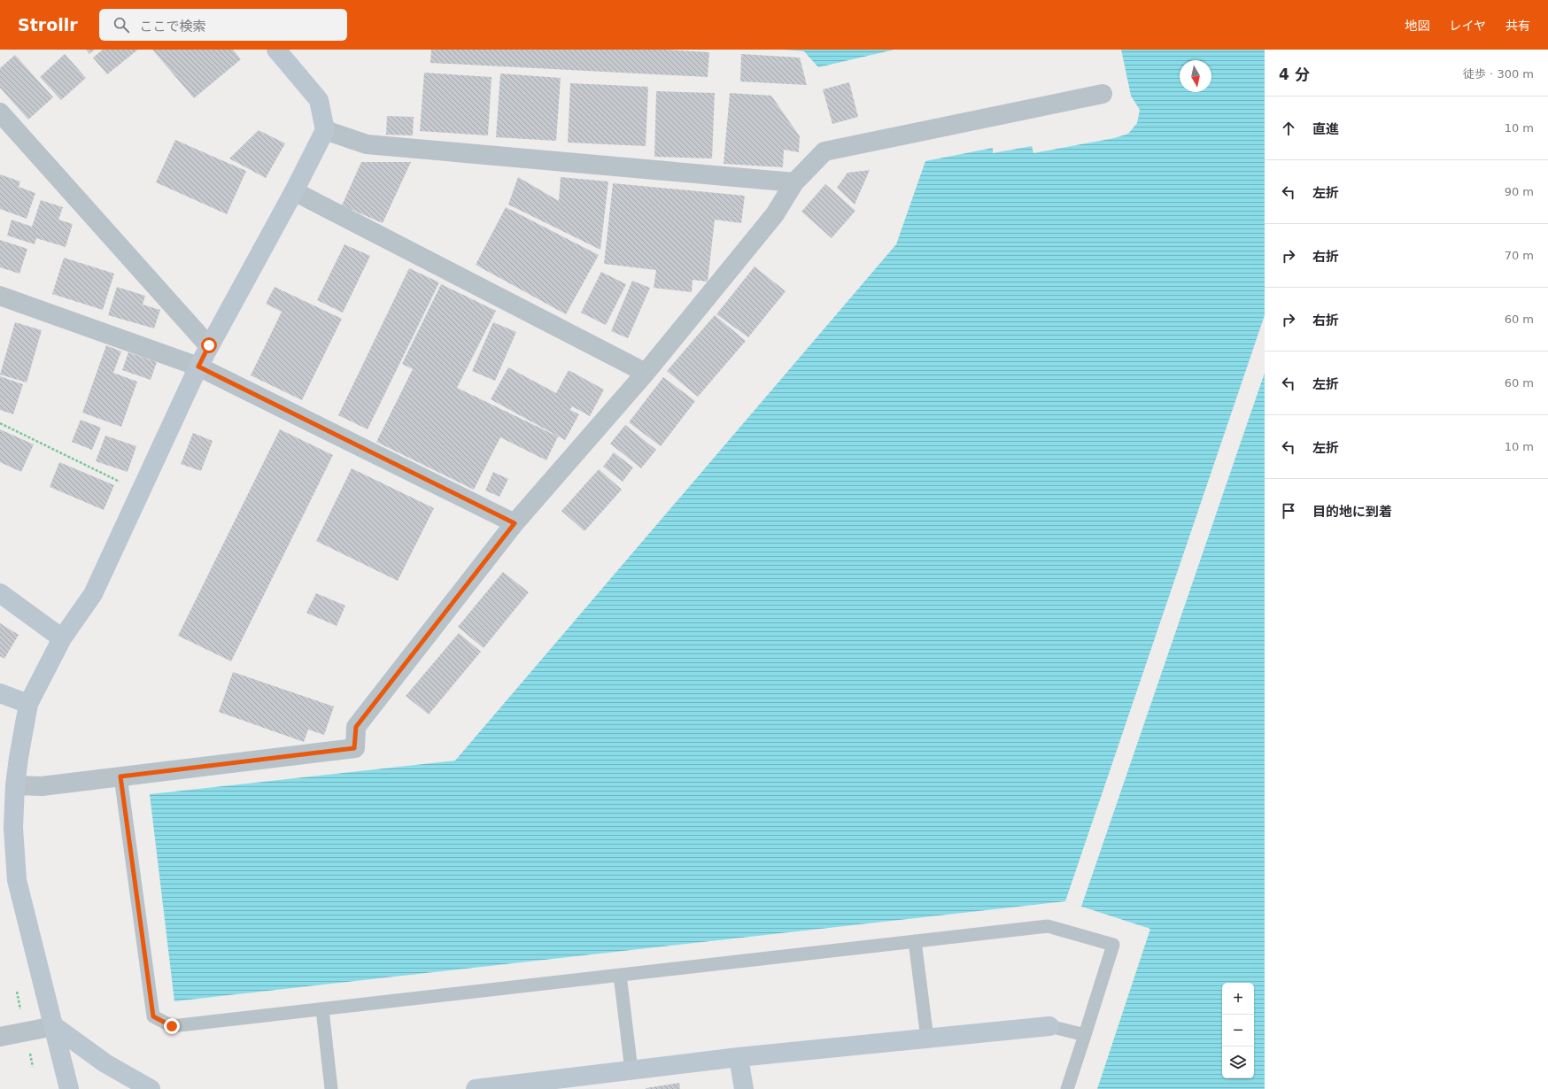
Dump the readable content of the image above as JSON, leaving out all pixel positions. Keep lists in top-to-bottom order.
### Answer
{
  "north": "bottom",
  "page": {
    "header": "Strollr",
    "search": "ここで検索",
    "nav": ["地図", "レイヤ", "共有"],
    "heading": ["4 分", "徒歩 · 300 m"],
    "list": [
      ["直進", "10 m"],
      ["左折", "90 m"],
      ["右折", "70 m"],
      ["右折", "60 m"],
      ["左折", "60 m"],
      ["左折", "10 m"],
      "目的地に到着"
    ],
    "map_buttons": ["+", "−"]
  }
}
